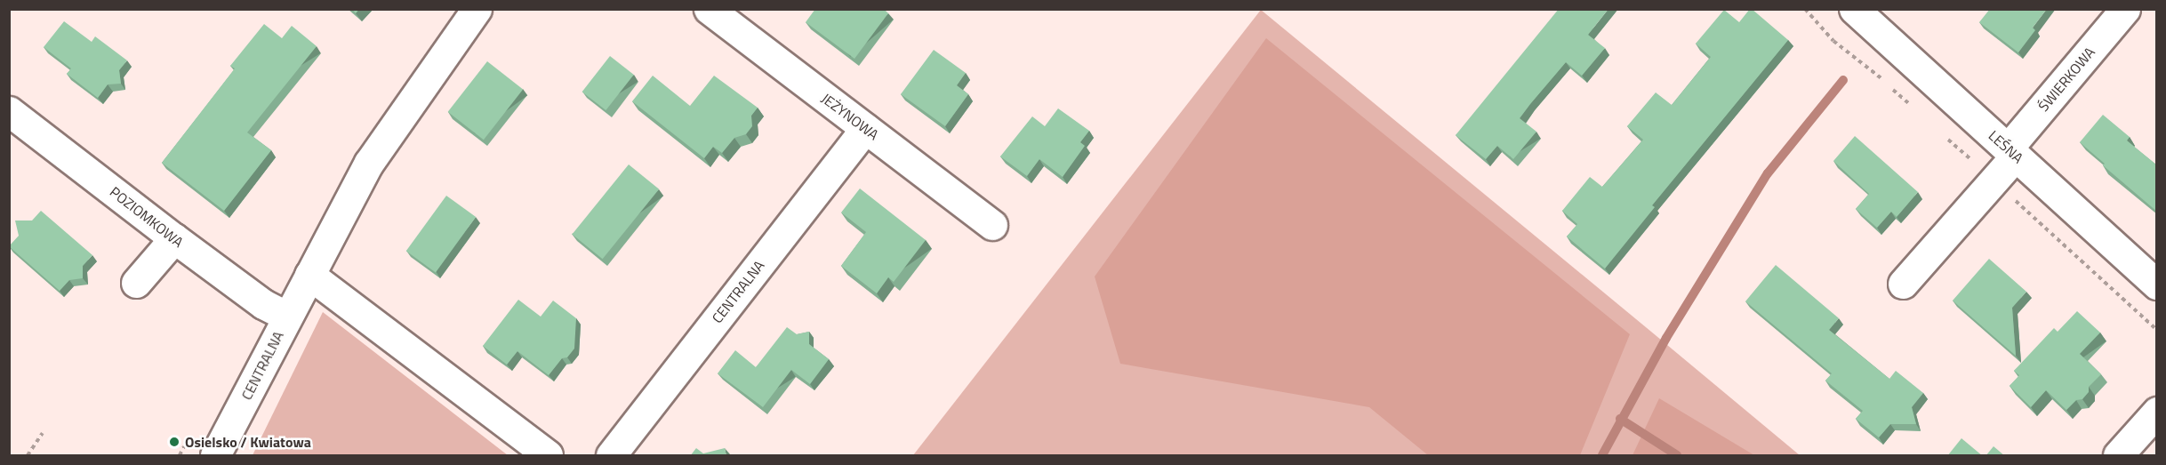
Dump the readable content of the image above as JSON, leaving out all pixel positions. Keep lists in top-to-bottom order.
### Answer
{
  "streets": {
    "street": [
      "ŚWIERKOWA",
      "JEŻYNOWA",
      "LEŚNA",
      "POZIOMKOWA",
      "CENTRALNA"
    ]
  },
  "crossings": [
    ["ŚWIERKOWA", "LEŚNA"],
    ["JEŻYNOWA", "CENTRALNA"],
    ["POZIOMKOWA", "CENTRALNA"]
  ],
  "places": ["Osielsko / Kwiatowa"]
}
